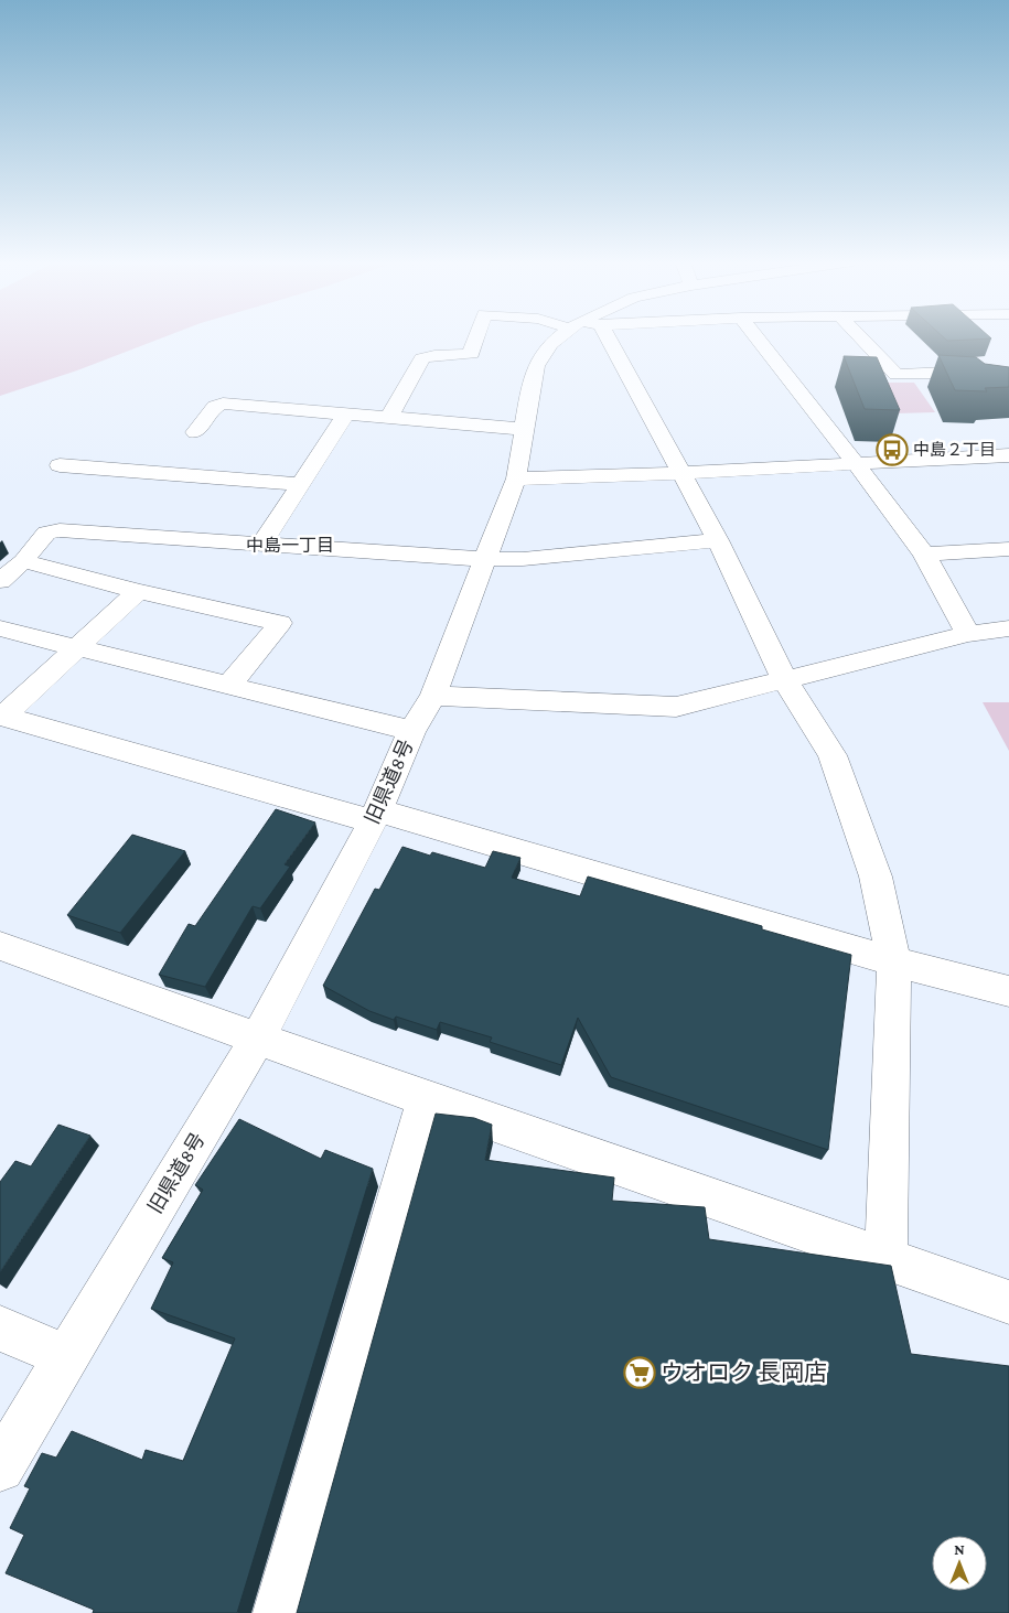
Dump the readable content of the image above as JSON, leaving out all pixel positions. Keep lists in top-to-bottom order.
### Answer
{
  "streets": {
    "street": ["旧県道8号"]
  },
  "districts": ["中島一丁目"],
  "places": {
    "bus stop": ["中島２丁目"],
    "supermarket": ["ウオロク 長岡店"]
  },
  "north": "top"
}
